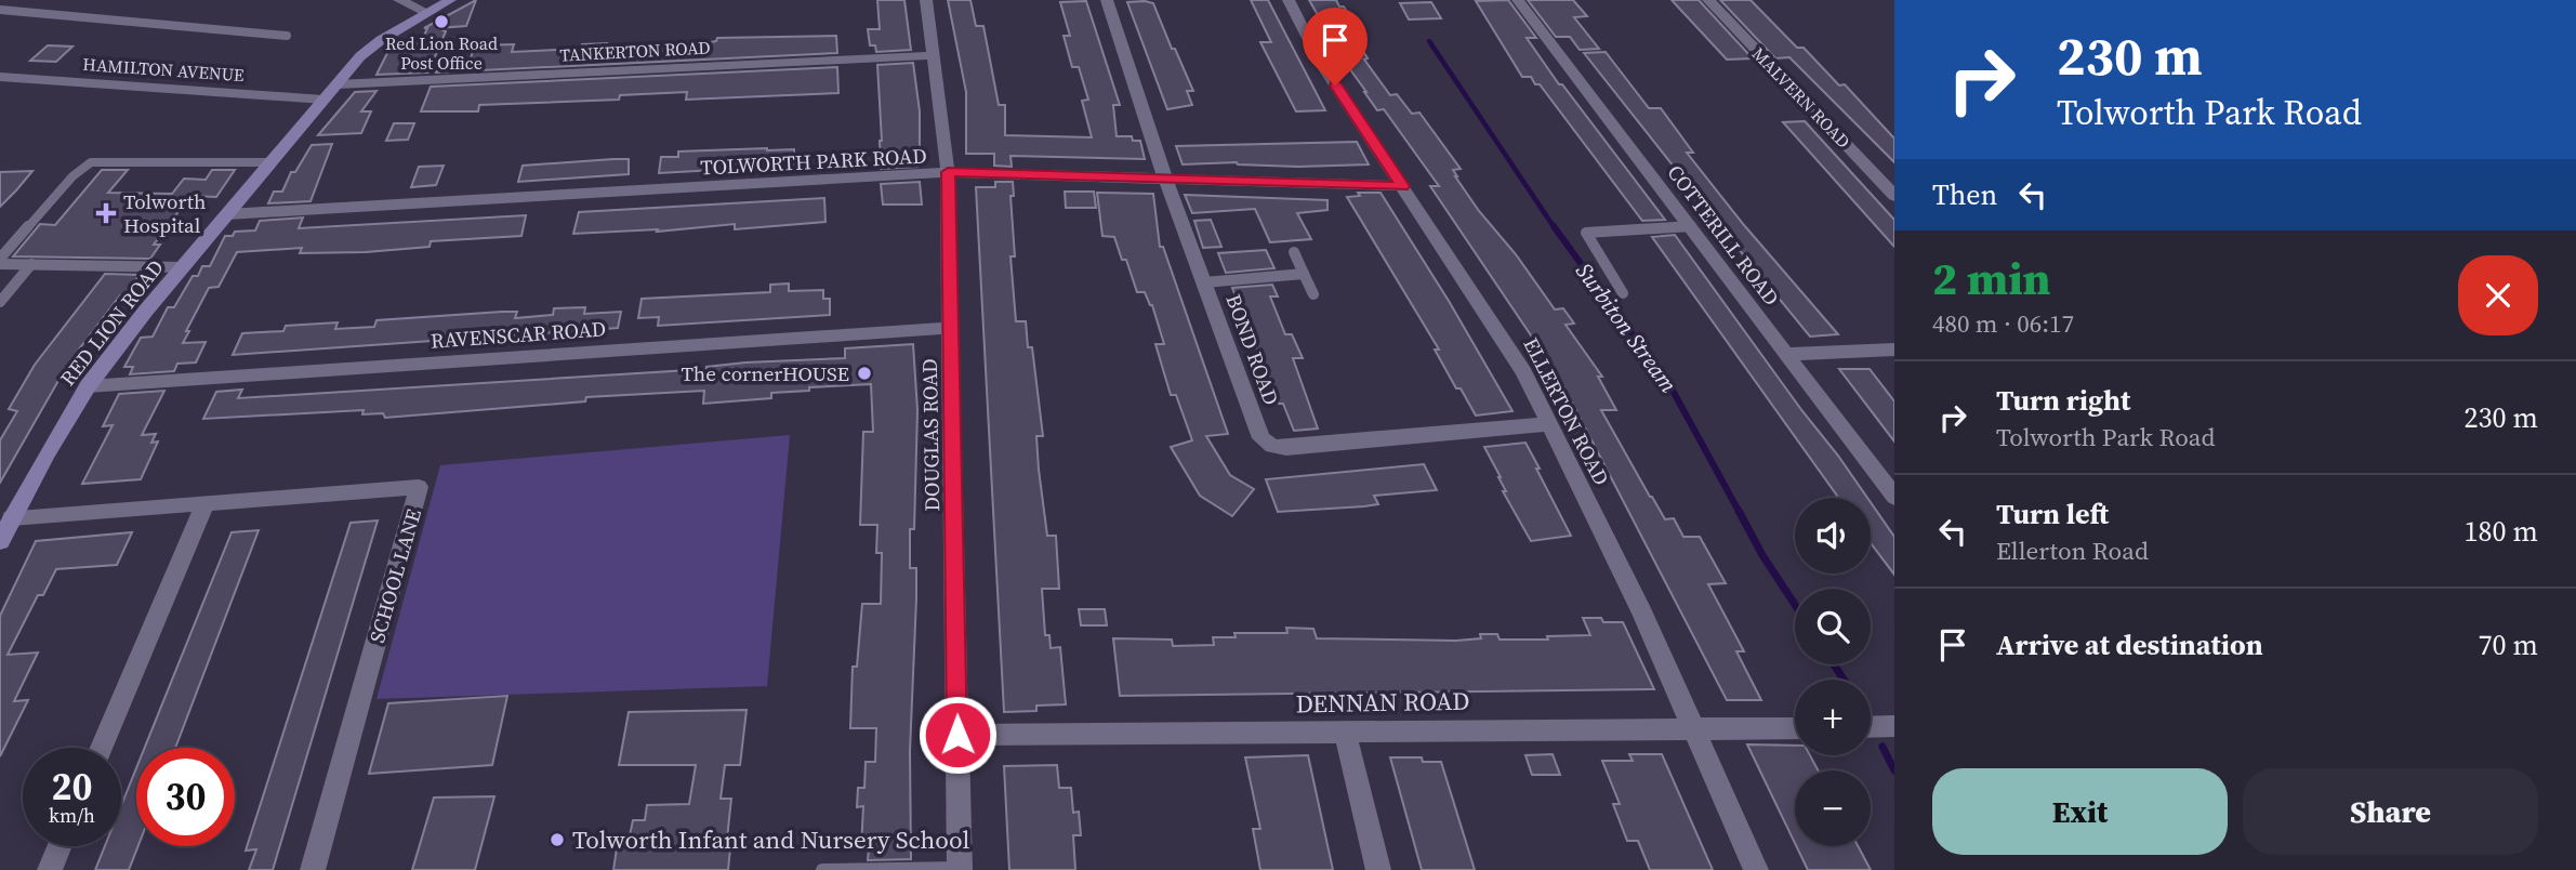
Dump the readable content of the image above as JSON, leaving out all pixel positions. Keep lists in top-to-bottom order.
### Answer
{
  "streets": {
    "street": [
      "TANKERTON ROAD",
      "HAMILTON AVENUE",
      "MALVERN ROAD",
      "TOLWORTH PARK ROAD",
      "COTTERILL ROAD",
      "RED LION ROAD",
      "RAVENSCAR ROAD",
      "BOND ROAD",
      "ELLERTON ROAD",
      "DOUGLAS ROAD",
      "SCHOOL LANE",
      "DENNAN ROAD"
    ]
  },
  "crossings": [
    ["TANKERTON ROAD", "RED LION ROAD"],
    ["TANKERTON ROAD", "DOUGLAS ROAD"],
    ["HAMILTON AVENUE", "RED LION ROAD"],
    ["TOLWORTH PARK ROAD", "RED LION ROAD"],
    ["TOLWORTH PARK ROAD", "BOND ROAD"],
    ["TOLWORTH PARK ROAD", "ELLERTON ROAD"],
    ["TOLWORTH PARK ROAD", "DOUGLAS ROAD"],
    ["RED LION ROAD", "RAVENSCAR ROAD"],
    ["RED LION ROAD", "SCHOOL LANE"],
    ["RAVENSCAR ROAD", "DOUGLAS ROAD"],
    ["BOND ROAD", "ELLERTON ROAD"],
    ["ELLERTON ROAD", "DENNAN ROAD"],
    ["DOUGLAS ROAD", "DENNAN ROAD"]
  ],
  "water": ["Surbiton Stream"],
  "places": {
    "other": ["Red Lion Road Post Office", "The cornerHOUSE", "Tolworth Infant and Nursery School"],
    "health": ["Tolworth Hospital"]
  },
  "page": {
    "turn": ["230 m", "Tolworth Park Road"],
    "then": "Then",
    "heading": ["2 min", "480 m · 06:17"],
    "list": [
      {
        "name": "Turn right",
        "note": "Tolworth Park Road",
        "value": "230 m"
      },
      {
        "name": "Turn left",
        "note": "Ellerton Road",
        "value": "180 m"
      },
      {
        "name": "Arrive at destination",
        "value": "70 m"
      }
    ],
    "map_buttons": ["+", "−"],
    "speed": "20 km/h",
    "limit": "30",
    "buttons": ["Exit", "Share"]
  }
}
